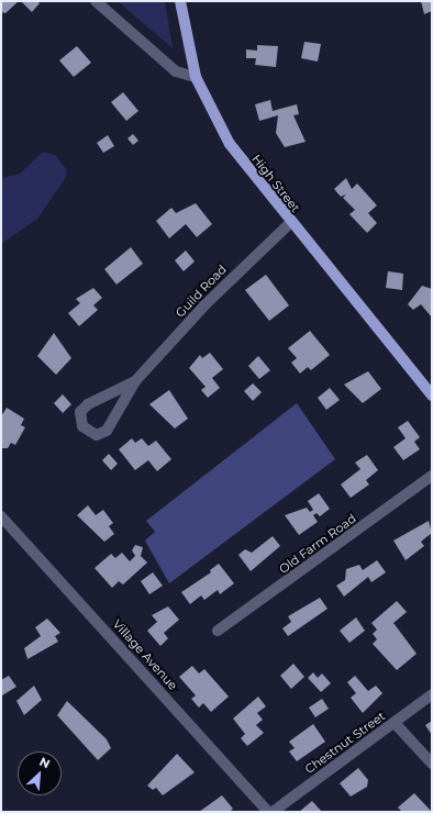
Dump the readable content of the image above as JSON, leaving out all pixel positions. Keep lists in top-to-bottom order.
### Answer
{
  "streets": {
    "main road": ["High Street"],
    "street": [
      "Guild Road",
      "Old Farm Road",
      "Village Avenue",
      "Chestnut Street"
    ]
  },
  "crossings": [
    ["High Street", "Guild Road"]
  ],
  "north": "top right"
}
